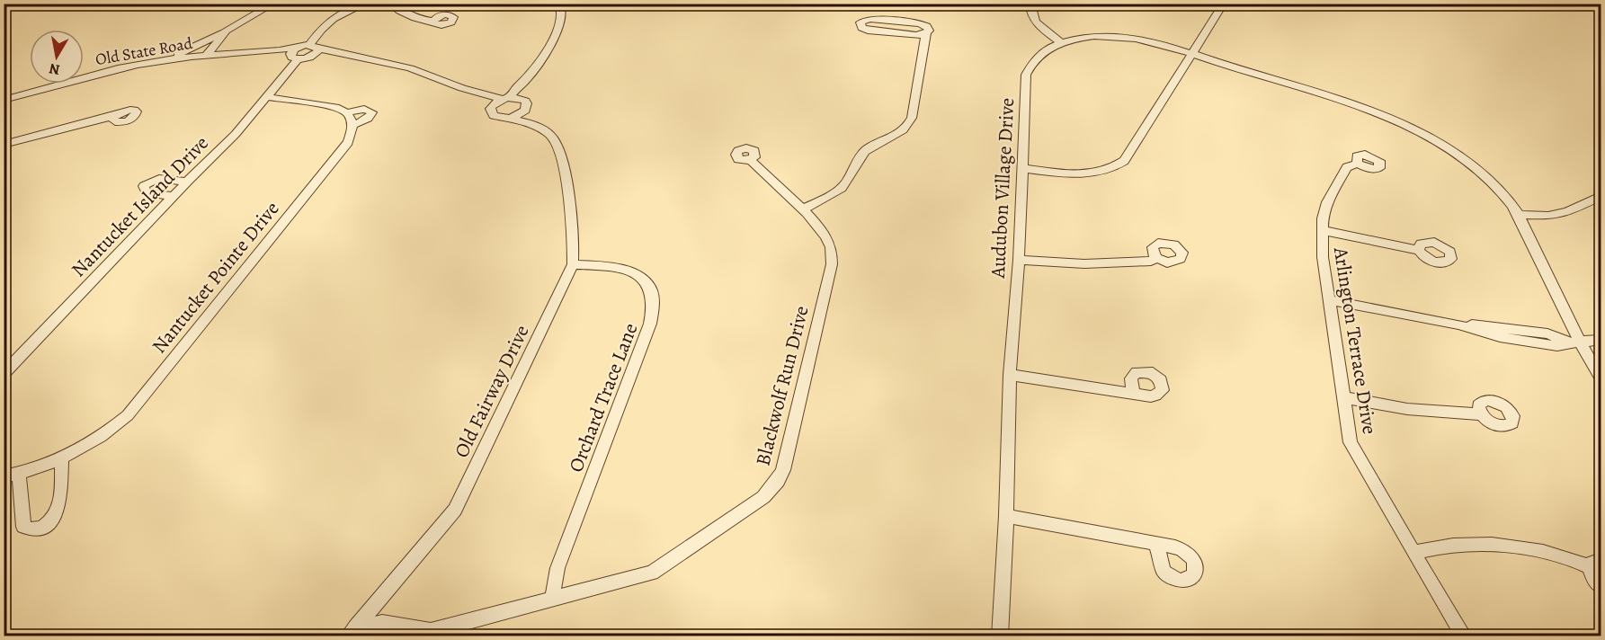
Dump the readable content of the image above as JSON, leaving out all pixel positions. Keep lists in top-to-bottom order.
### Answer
{
  "streets": {
    "street": [
      "Old State Road",
      "Audubon Village Drive",
      "Nantucket Island Drive",
      "Nantucket Pointe Drive",
      "Arlington Terrace Drive",
      "Blackwolf Run Drive",
      "Old Fairway Drive",
      "Orchard Trace Lane"
    ]
  },
  "crossings": [
    ["Blackwolf Run Drive", "Orchard Trace Lane"],
    ["Old Fairway Drive", "Orchard Trace Lane"]
  ],
  "north": "bottom"
}
